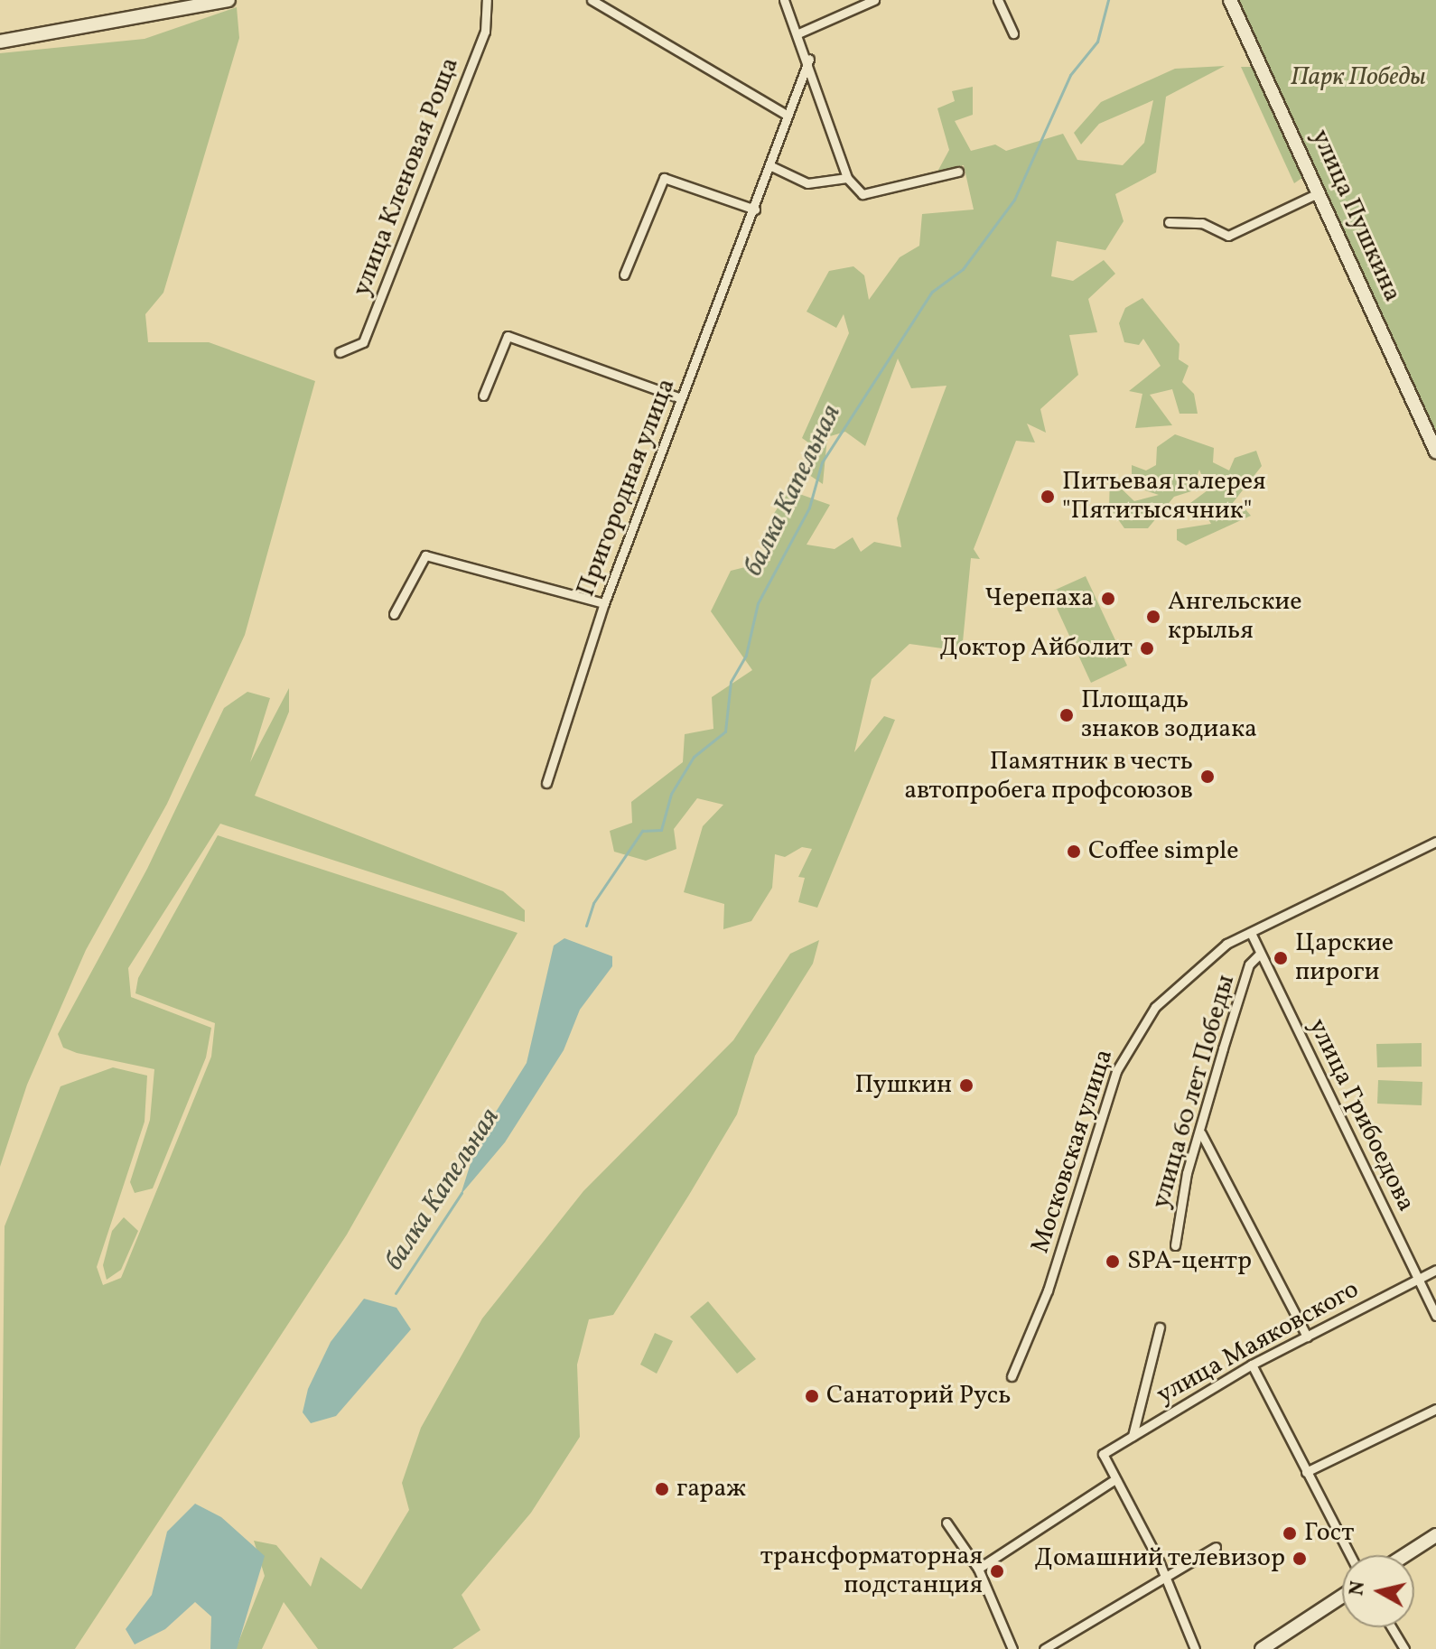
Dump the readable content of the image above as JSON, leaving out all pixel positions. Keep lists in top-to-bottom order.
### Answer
{
  "streets": {
    "street": [
      "улица Кленовая Роща",
      "улица Пушкина",
      "Пригородная улица",
      "улица 60 лет Победы",
      "улица Грибоедова",
      "Московская улица",
      "улица Маяковского"
    ]
  },
  "crossings": [
    ["улица 60 лет Победы", "улица Грибоедова"],
    ["улица Грибоедова", "Московская улица"],
    ["улица Грибоедова", "улица Маяковского"]
  ],
  "water": ["балка Капельная"],
  "parks": ["Парк Победы"],
  "places": [
    "Питьевая галерея \"Пятитысячник\"",
    "Черепаха",
    "Ангельские крылья",
    "Доктор Айболит",
    "Площадь знаков зодиака",
    "Памятник в честь автопробега профсоюзов",
    "Coffee simple",
    "Царские пироги",
    "Пушкин",
    "SPA-центр",
    "Санаторий Русь",
    "гараж",
    "Гост",
    "Домашний телевизор",
    "трансформаторная подстанция"
  ],
  "north": "left"
}
